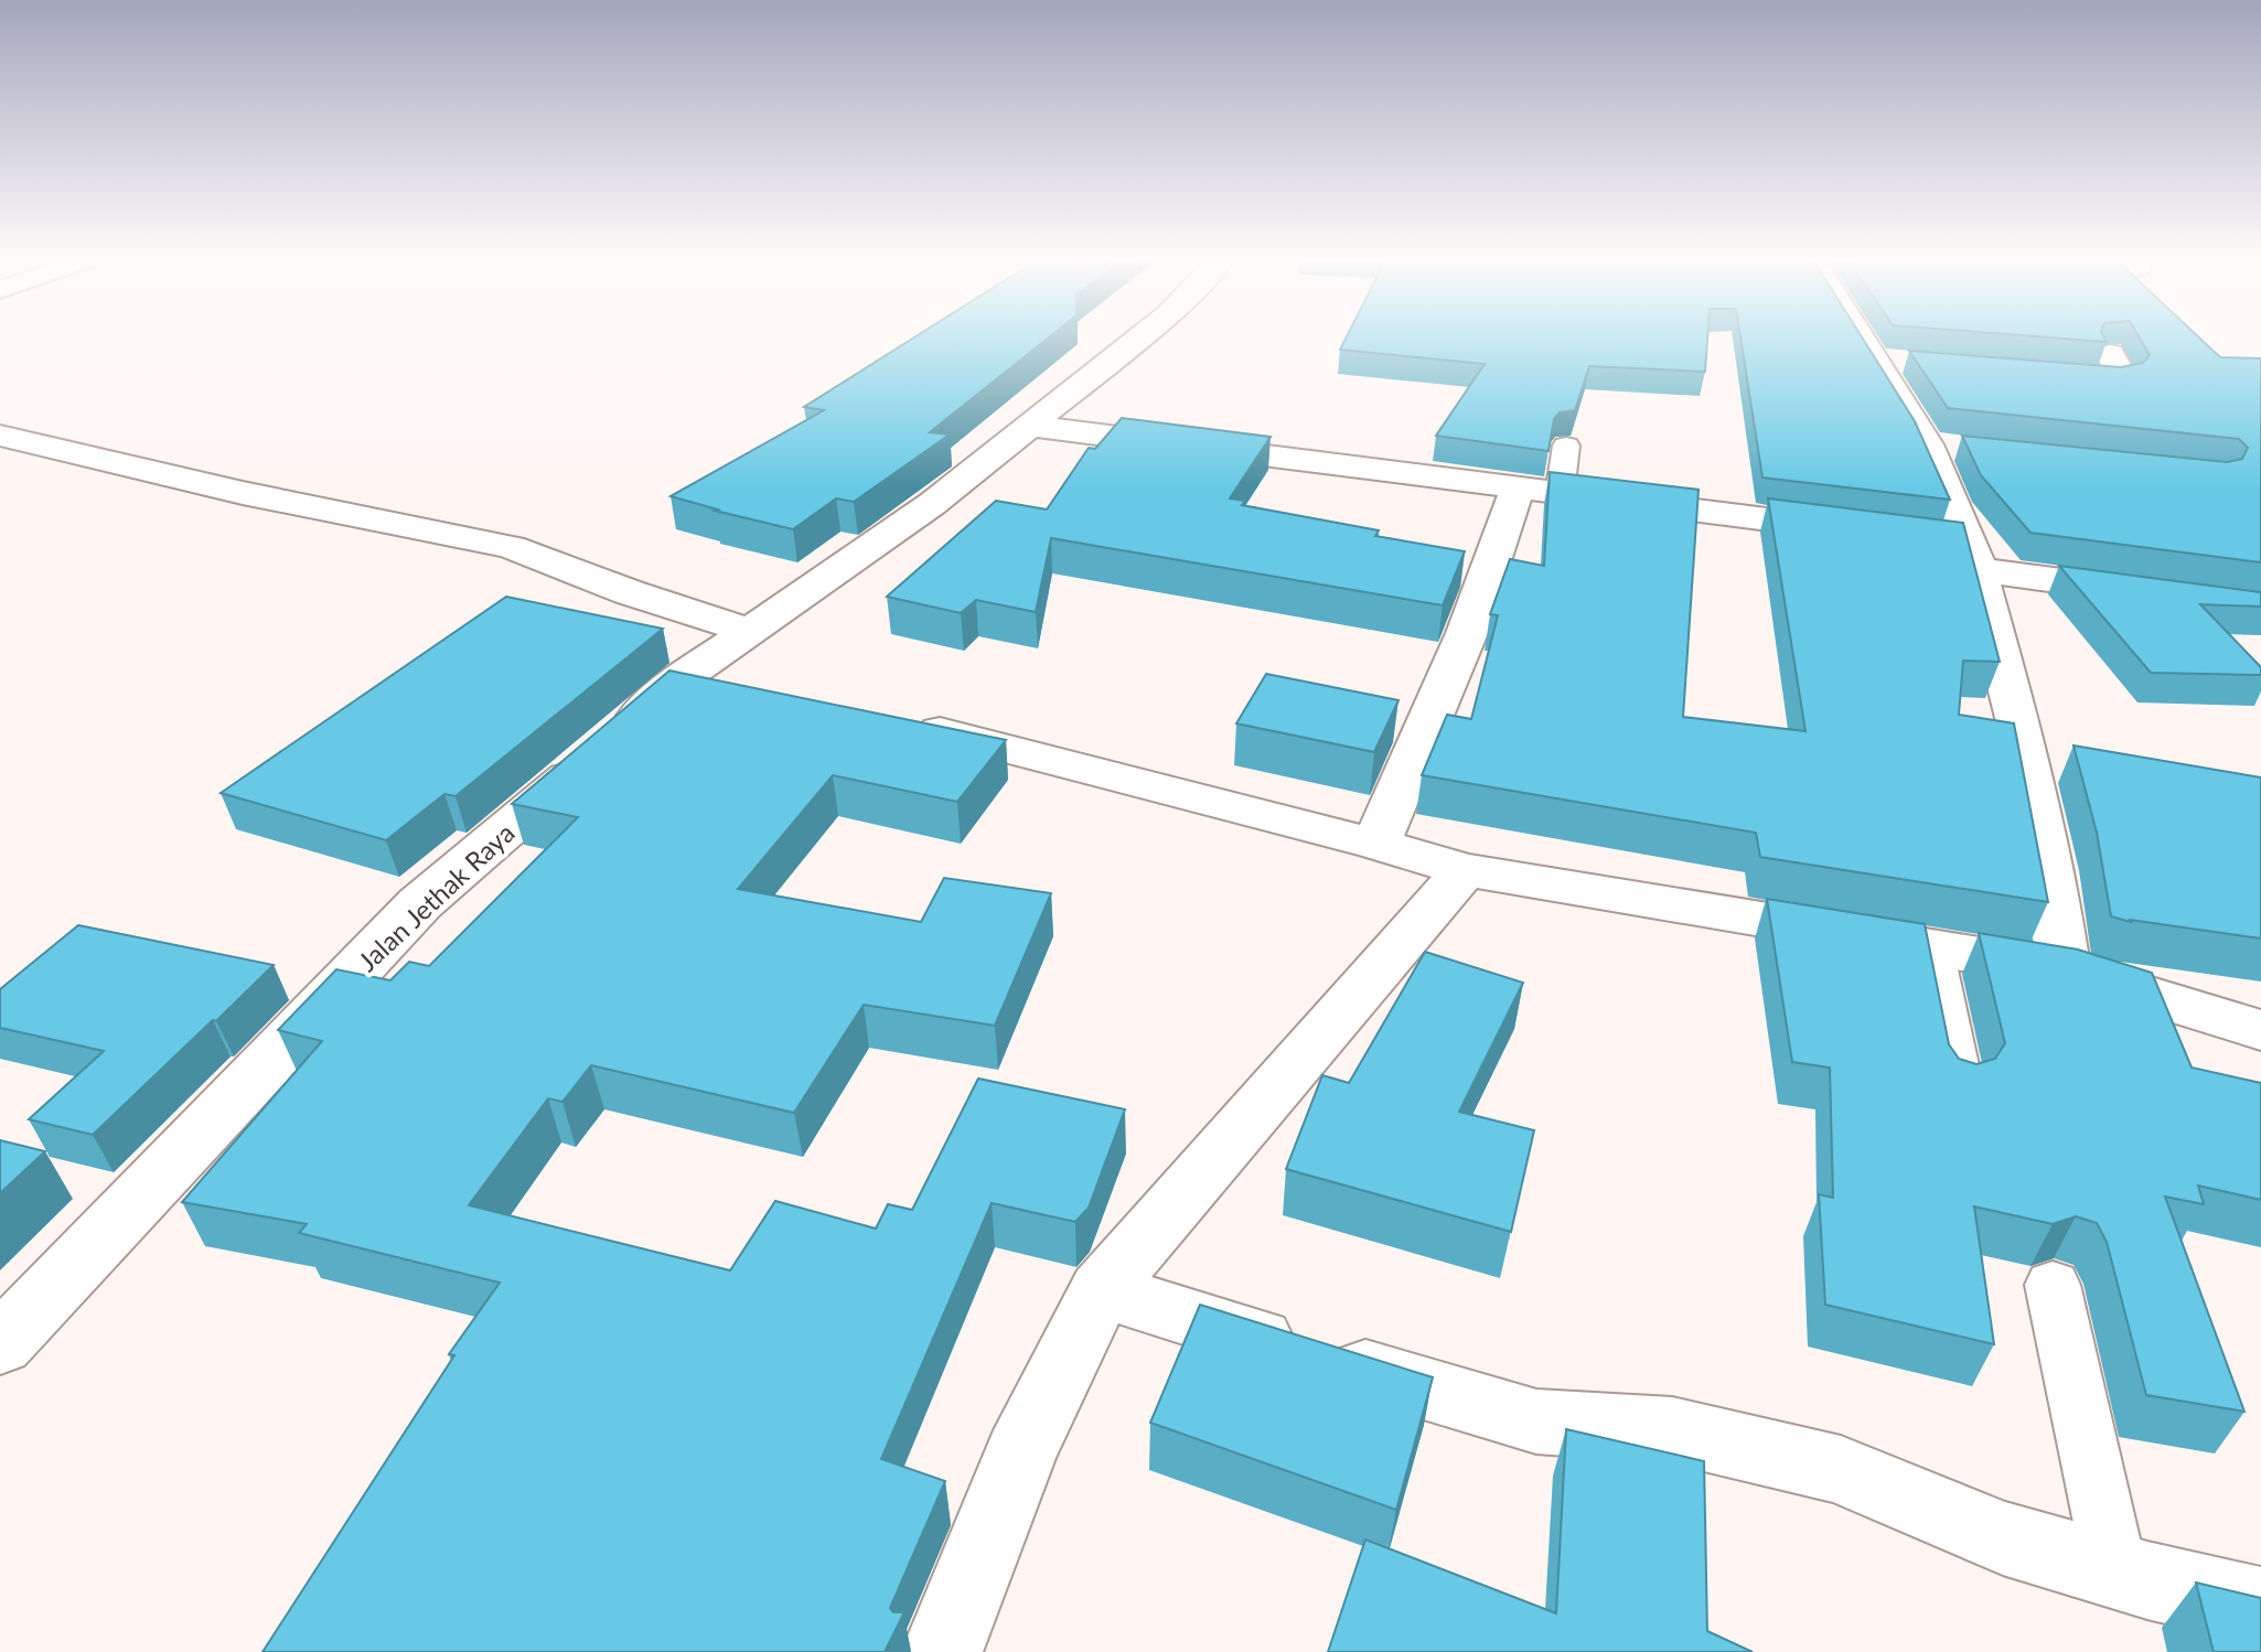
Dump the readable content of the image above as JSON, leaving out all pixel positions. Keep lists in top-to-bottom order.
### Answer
{
  "streets": {
    "street": ["Jalan Jethak Raya"]
  }
}
